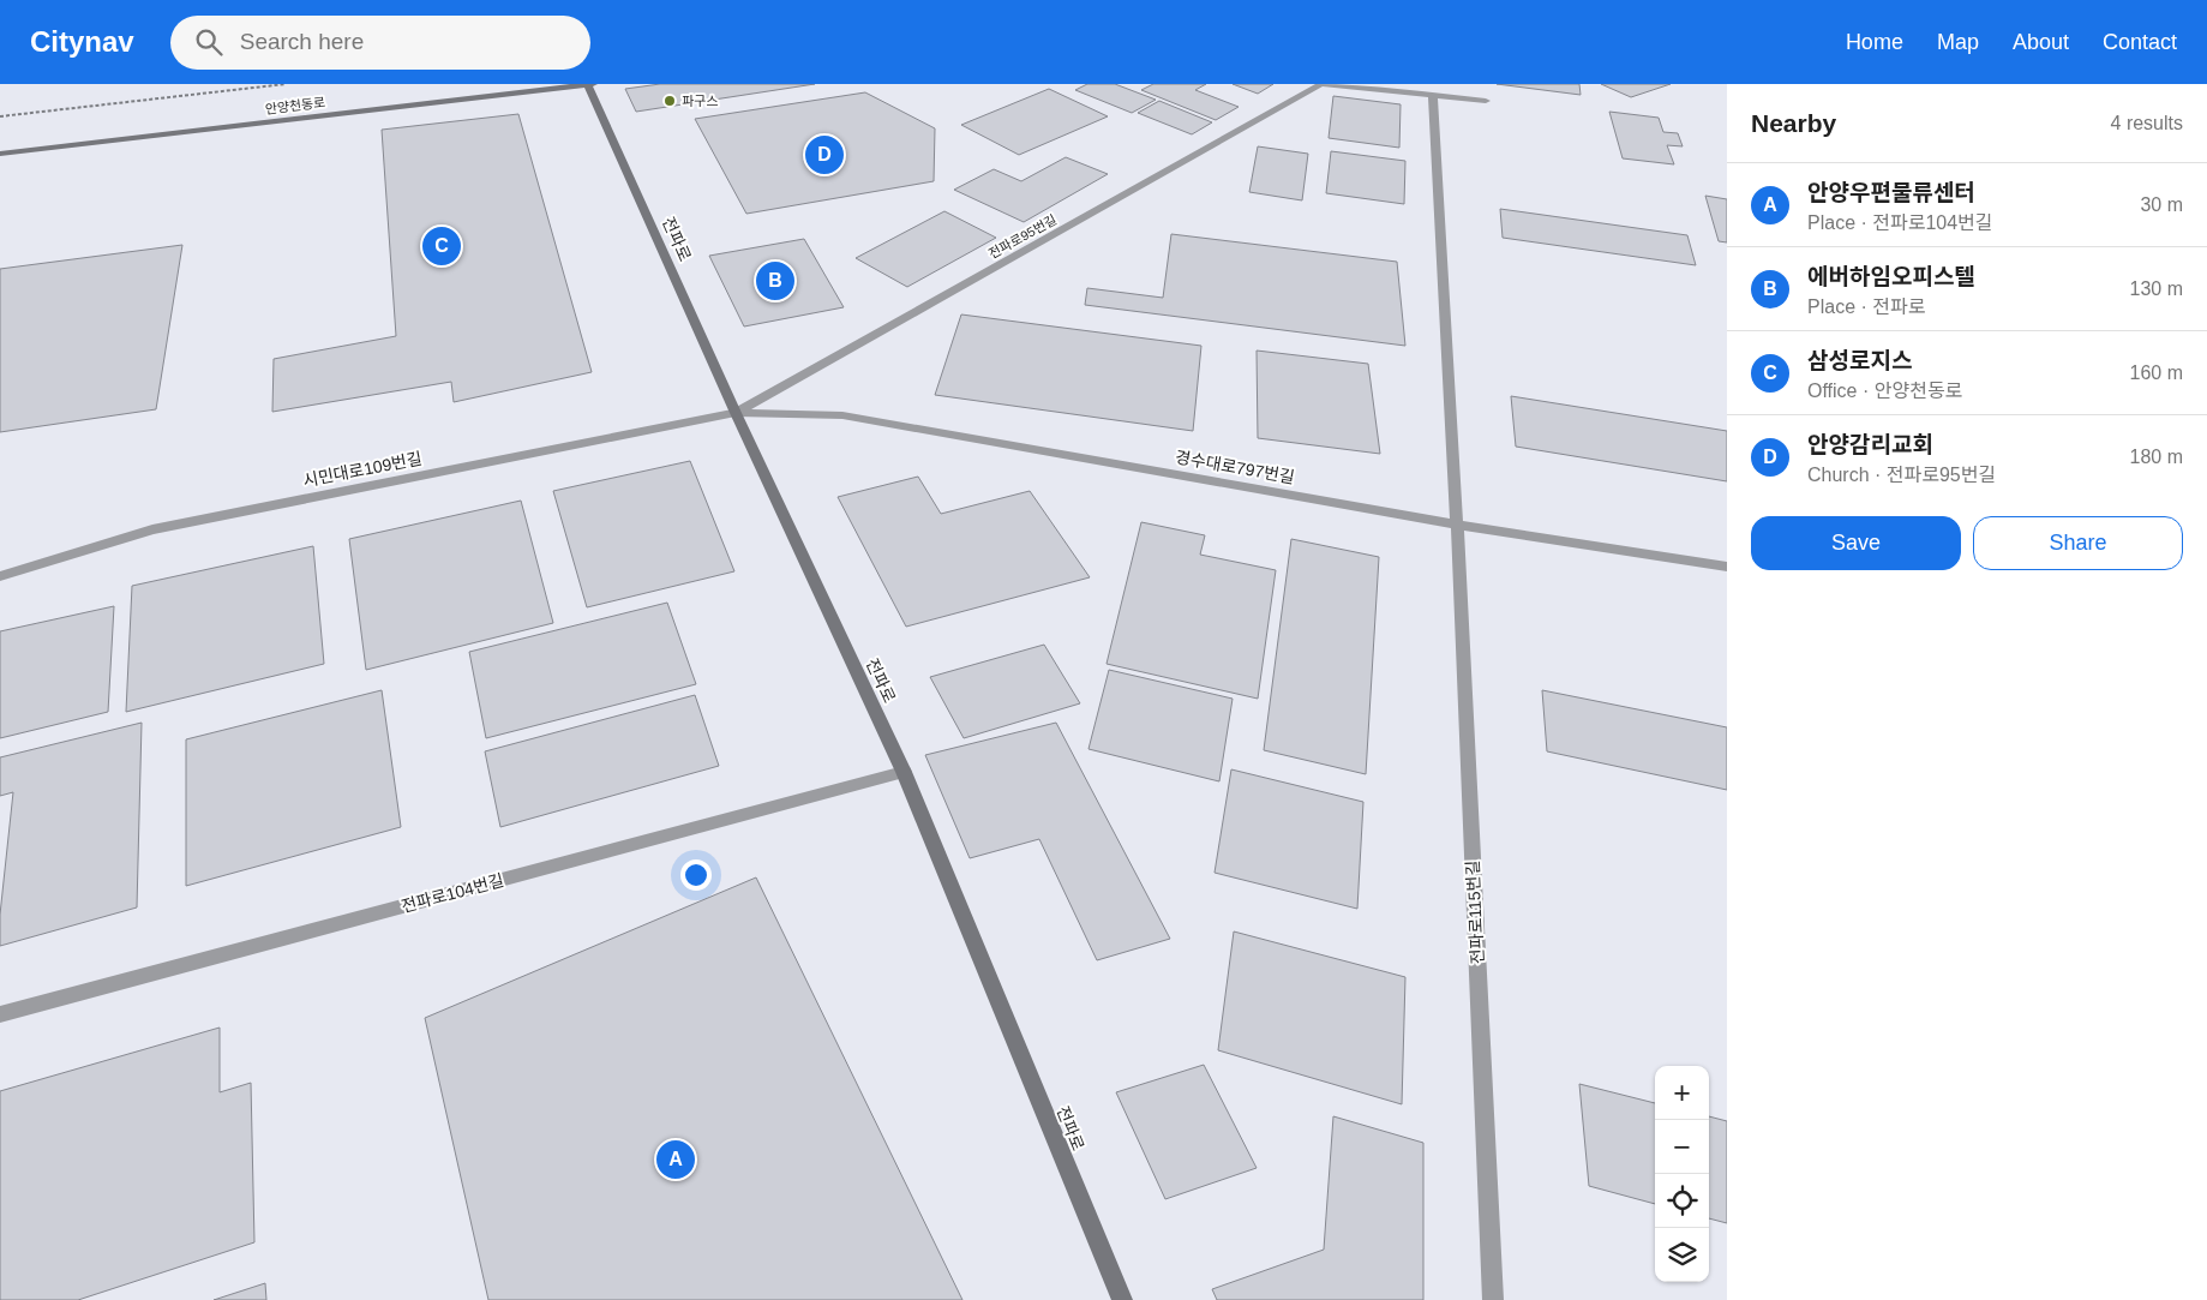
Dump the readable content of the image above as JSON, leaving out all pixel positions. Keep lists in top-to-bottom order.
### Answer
{
  "streets": {
    "street": [
      "안양천동로",
      "전파로95번길",
      "전파로",
      "경수대로797번길",
      "시민대로109번길",
      "전파로104번길",
      "전파로115번길"
    ]
  },
  "crossings": [
    ["안양천동로", "전파로"],
    ["전파로95번길", "전파로"],
    ["전파로95번길", "경수대로797번길"],
    ["전파로95번길", "시민대로109번길"],
    ["전파로", "경수대로797번길"],
    ["전파로", "시민대로109번길"],
    ["전파로", "전파로104번길"],
    ["경수대로797번길", "시민대로109번길"],
    ["경수대로797번길", "전파로115번길"]
  ],
  "places": ["파구스"],
  "page": {
    "header": "Citynav",
    "search": "Search here",
    "nav": [
      "Home",
      "Map",
      "About",
      "Contact"
    ],
    "heading": ["Nearby", "4 results"],
    "pins": [
      "D",
      "C",
      "B",
      "A"
    ],
    "list": [
      {
        "mark": "A",
        "name": "안양우편물류센터",
        "note": "Place · 전파로104번길",
        "value": "30 m"
      },
      {
        "mark": "B",
        "name": "에버하임오피스텔",
        "note": "Place · 전파로",
        "value": "130 m"
      },
      {
        "mark": "C",
        "name": "삼성로지스",
        "note": "Office · 안양천동로",
        "value": "160 m"
      },
      {
        "mark": "D",
        "name": "안양감리교회",
        "note": "Church · 전파로95번길",
        "value": "180 m"
      }
    ],
    "buttons": ["Save", "Share"],
    "map_buttons": ["+", "−"]
  }
}
